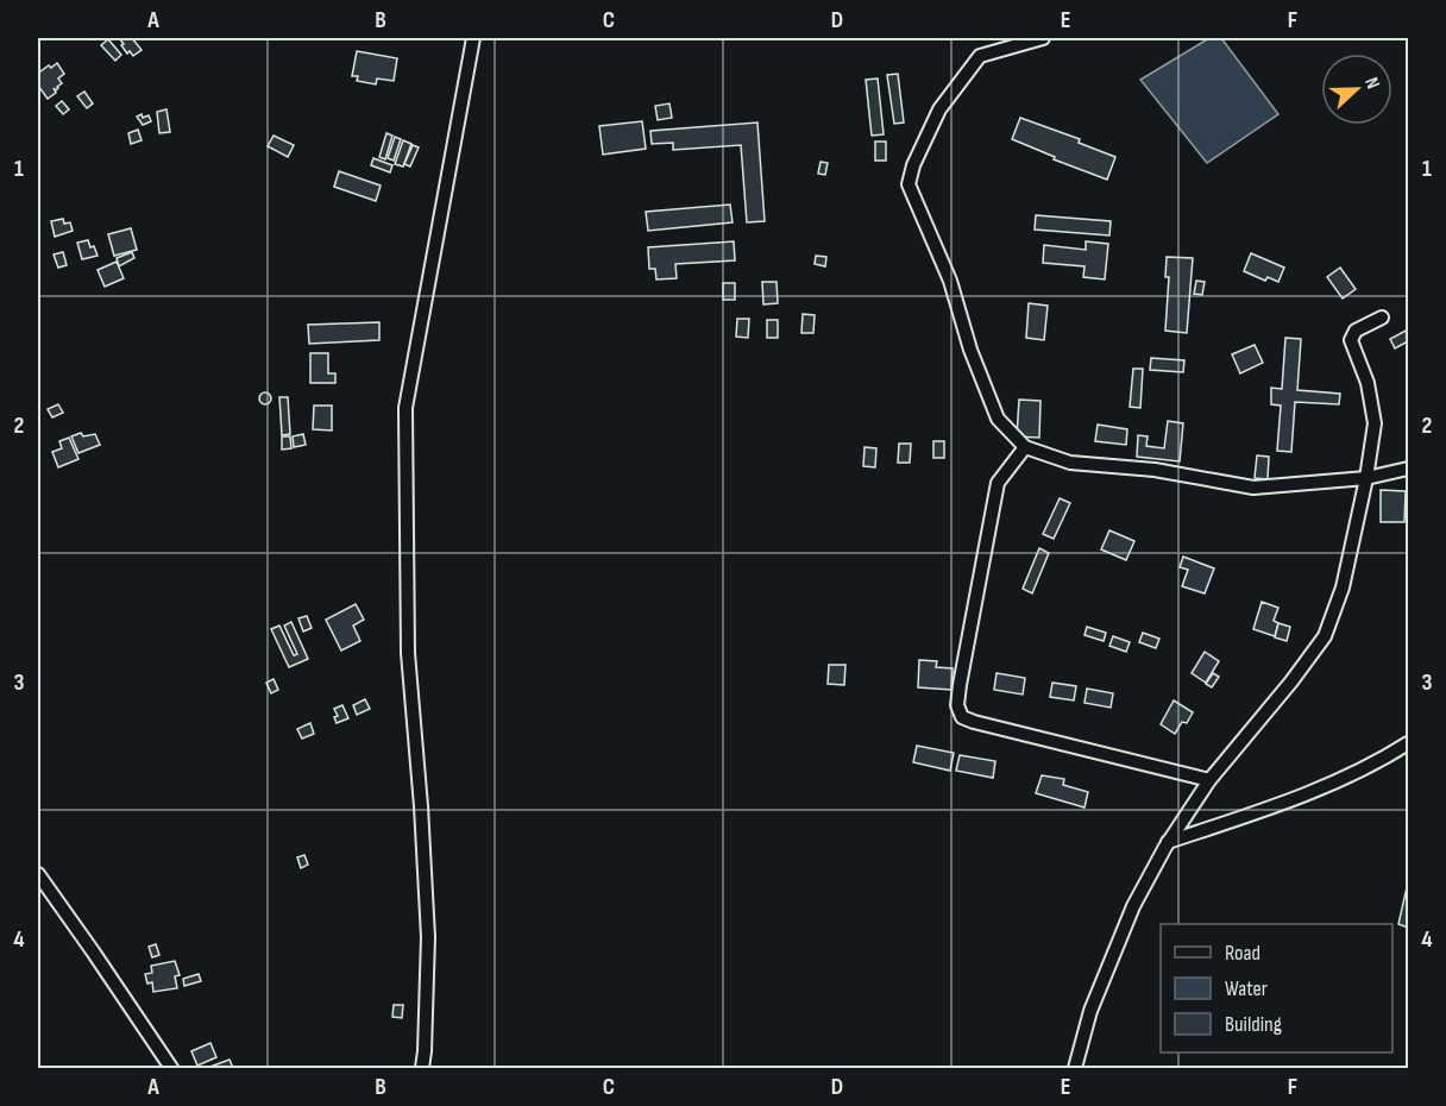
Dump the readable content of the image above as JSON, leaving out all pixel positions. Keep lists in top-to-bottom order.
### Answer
{
  "legend": ["Road", "Water", "Building"],
  "north": "right",
  "grid": {
    "columns": [
      "A",
      "B",
      "C",
      "D",
      "E",
      "F"
    ],
    "rows": [
      "1",
      "2",
      "3",
      "4"
    ]
  }
}
